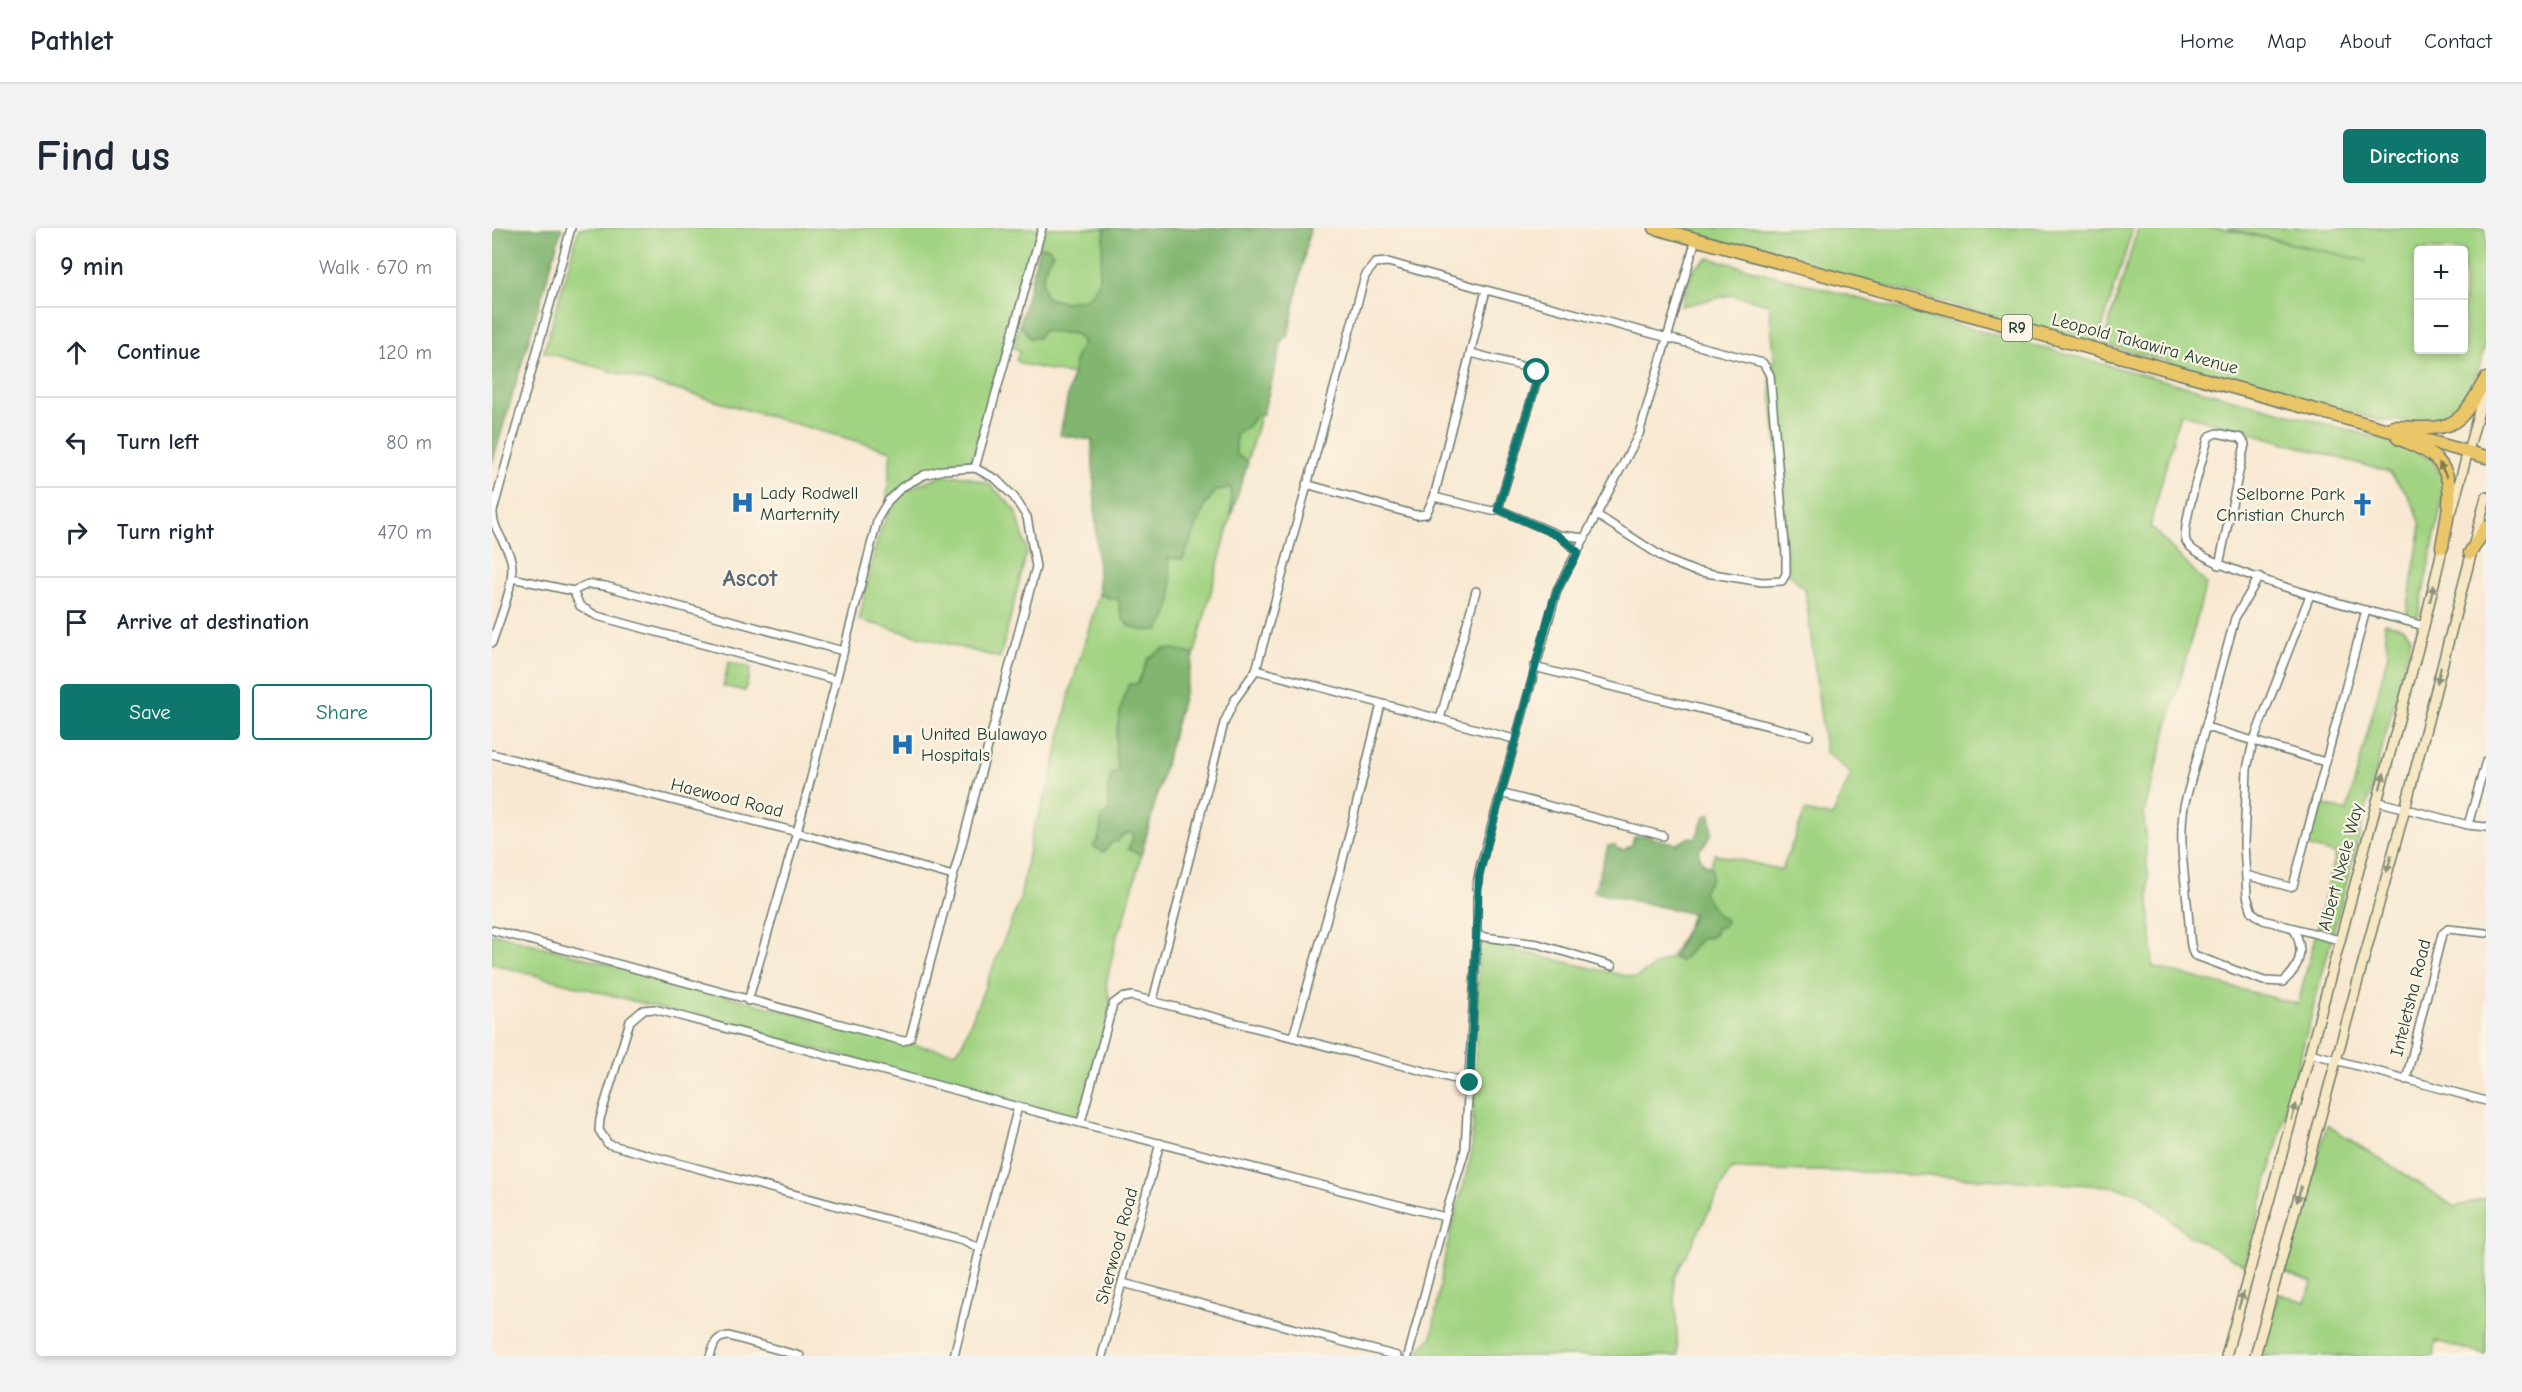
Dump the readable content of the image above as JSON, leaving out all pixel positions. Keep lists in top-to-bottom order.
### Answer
{
  "streets": {
    "highway": ["R9", "Leopold Takawira Avenue"],
    "main road": ["Albert Nxele Way"],
    "street": ["Haewood Road", "Inteletsha Road", "Sherwood Road"]
  },
  "crossings": [
    ["Leopold Takawira Avenue", "Albert Nxele Way"]
  ],
  "districts": ["Ascot"],
  "places": {
    "hospital": ["Lady Rodwell Marternity", "United Bulawayo Hospitals"],
    "church": ["Selborne Park Christian Church"]
  },
  "page": {
    "header": "Pathlet",
    "nav": [
      "Home",
      "Map",
      "About",
      "Contact"
    ],
    "buttons": [
      "Directions",
      ["Save", "Share"]
    ],
    "title": "Find us",
    "heading": ["9 min", "Walk · 670 m"],
    "map_buttons": ["+", "−"],
    "list": [
      ["Continue", "120 m"],
      ["Turn left", "80 m"],
      ["Turn right", "470 m"],
      "Arrive at destination"
    ]
  }
}
